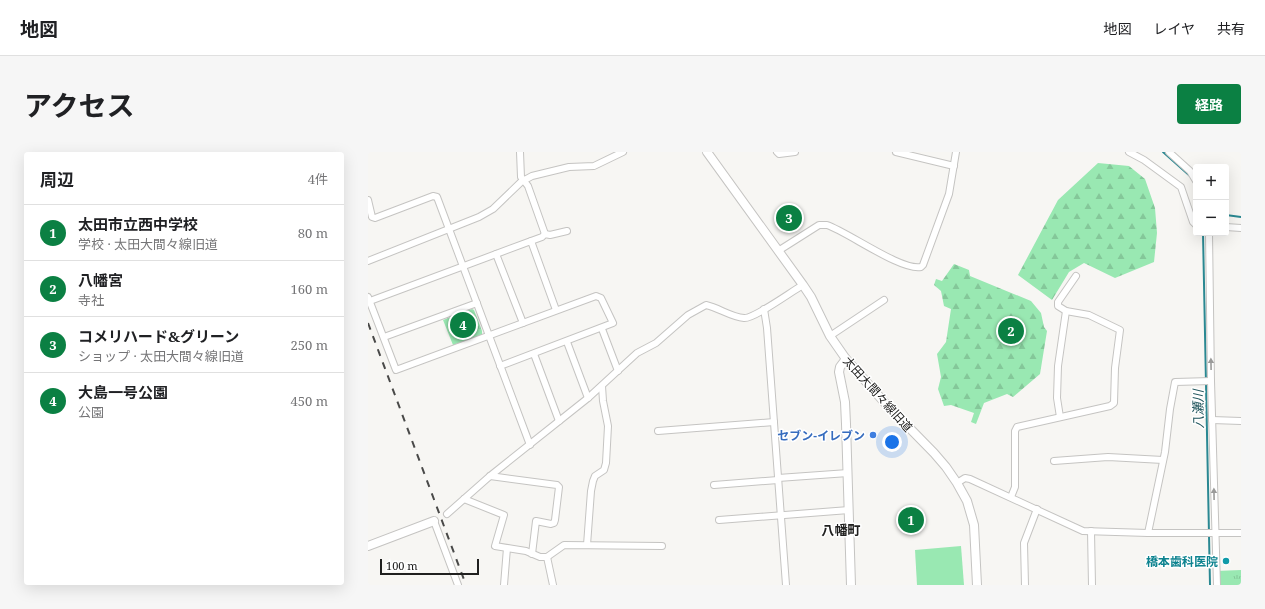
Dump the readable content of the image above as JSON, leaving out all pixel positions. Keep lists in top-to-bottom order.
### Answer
{
  "streets": {
    "street": ["太田大間々線旧道"]
  },
  "districts": ["八幡町"],
  "water": ["八瀬川"],
  "places": ["セブン-イレブン", "橋本歯科医院"],
  "scale_bar": "100 m",
  "page": {
    "header": "地図",
    "nav": ["地図", "レイヤ", "共有"],
    "title": "アクセス",
    "buttons": "経路",
    "heading": ["周辺", "4件"],
    "map_buttons": ["+", "−"],
    "pins": [
      "3",
      "4",
      "2",
      "1"
    ],
    "list": [
      {
        "mark": "1",
        "name": "太田市立西中学校",
        "note": "学校 · 太田大間々線旧道",
        "value": "80 m"
      },
      {
        "mark": "2",
        "name": "八幡宮",
        "note": "寺社",
        "value": "160 m"
      },
      {
        "mark": "3",
        "name": "コメリハード&グリーン",
        "note": "ショップ · 太田大間々線旧道",
        "value": "250 m"
      },
      {
        "mark": "4",
        "name": "大島一号公園",
        "note": "公園",
        "value": "450 m"
      }
    ],
    "scale": "100 m"
  }
}
